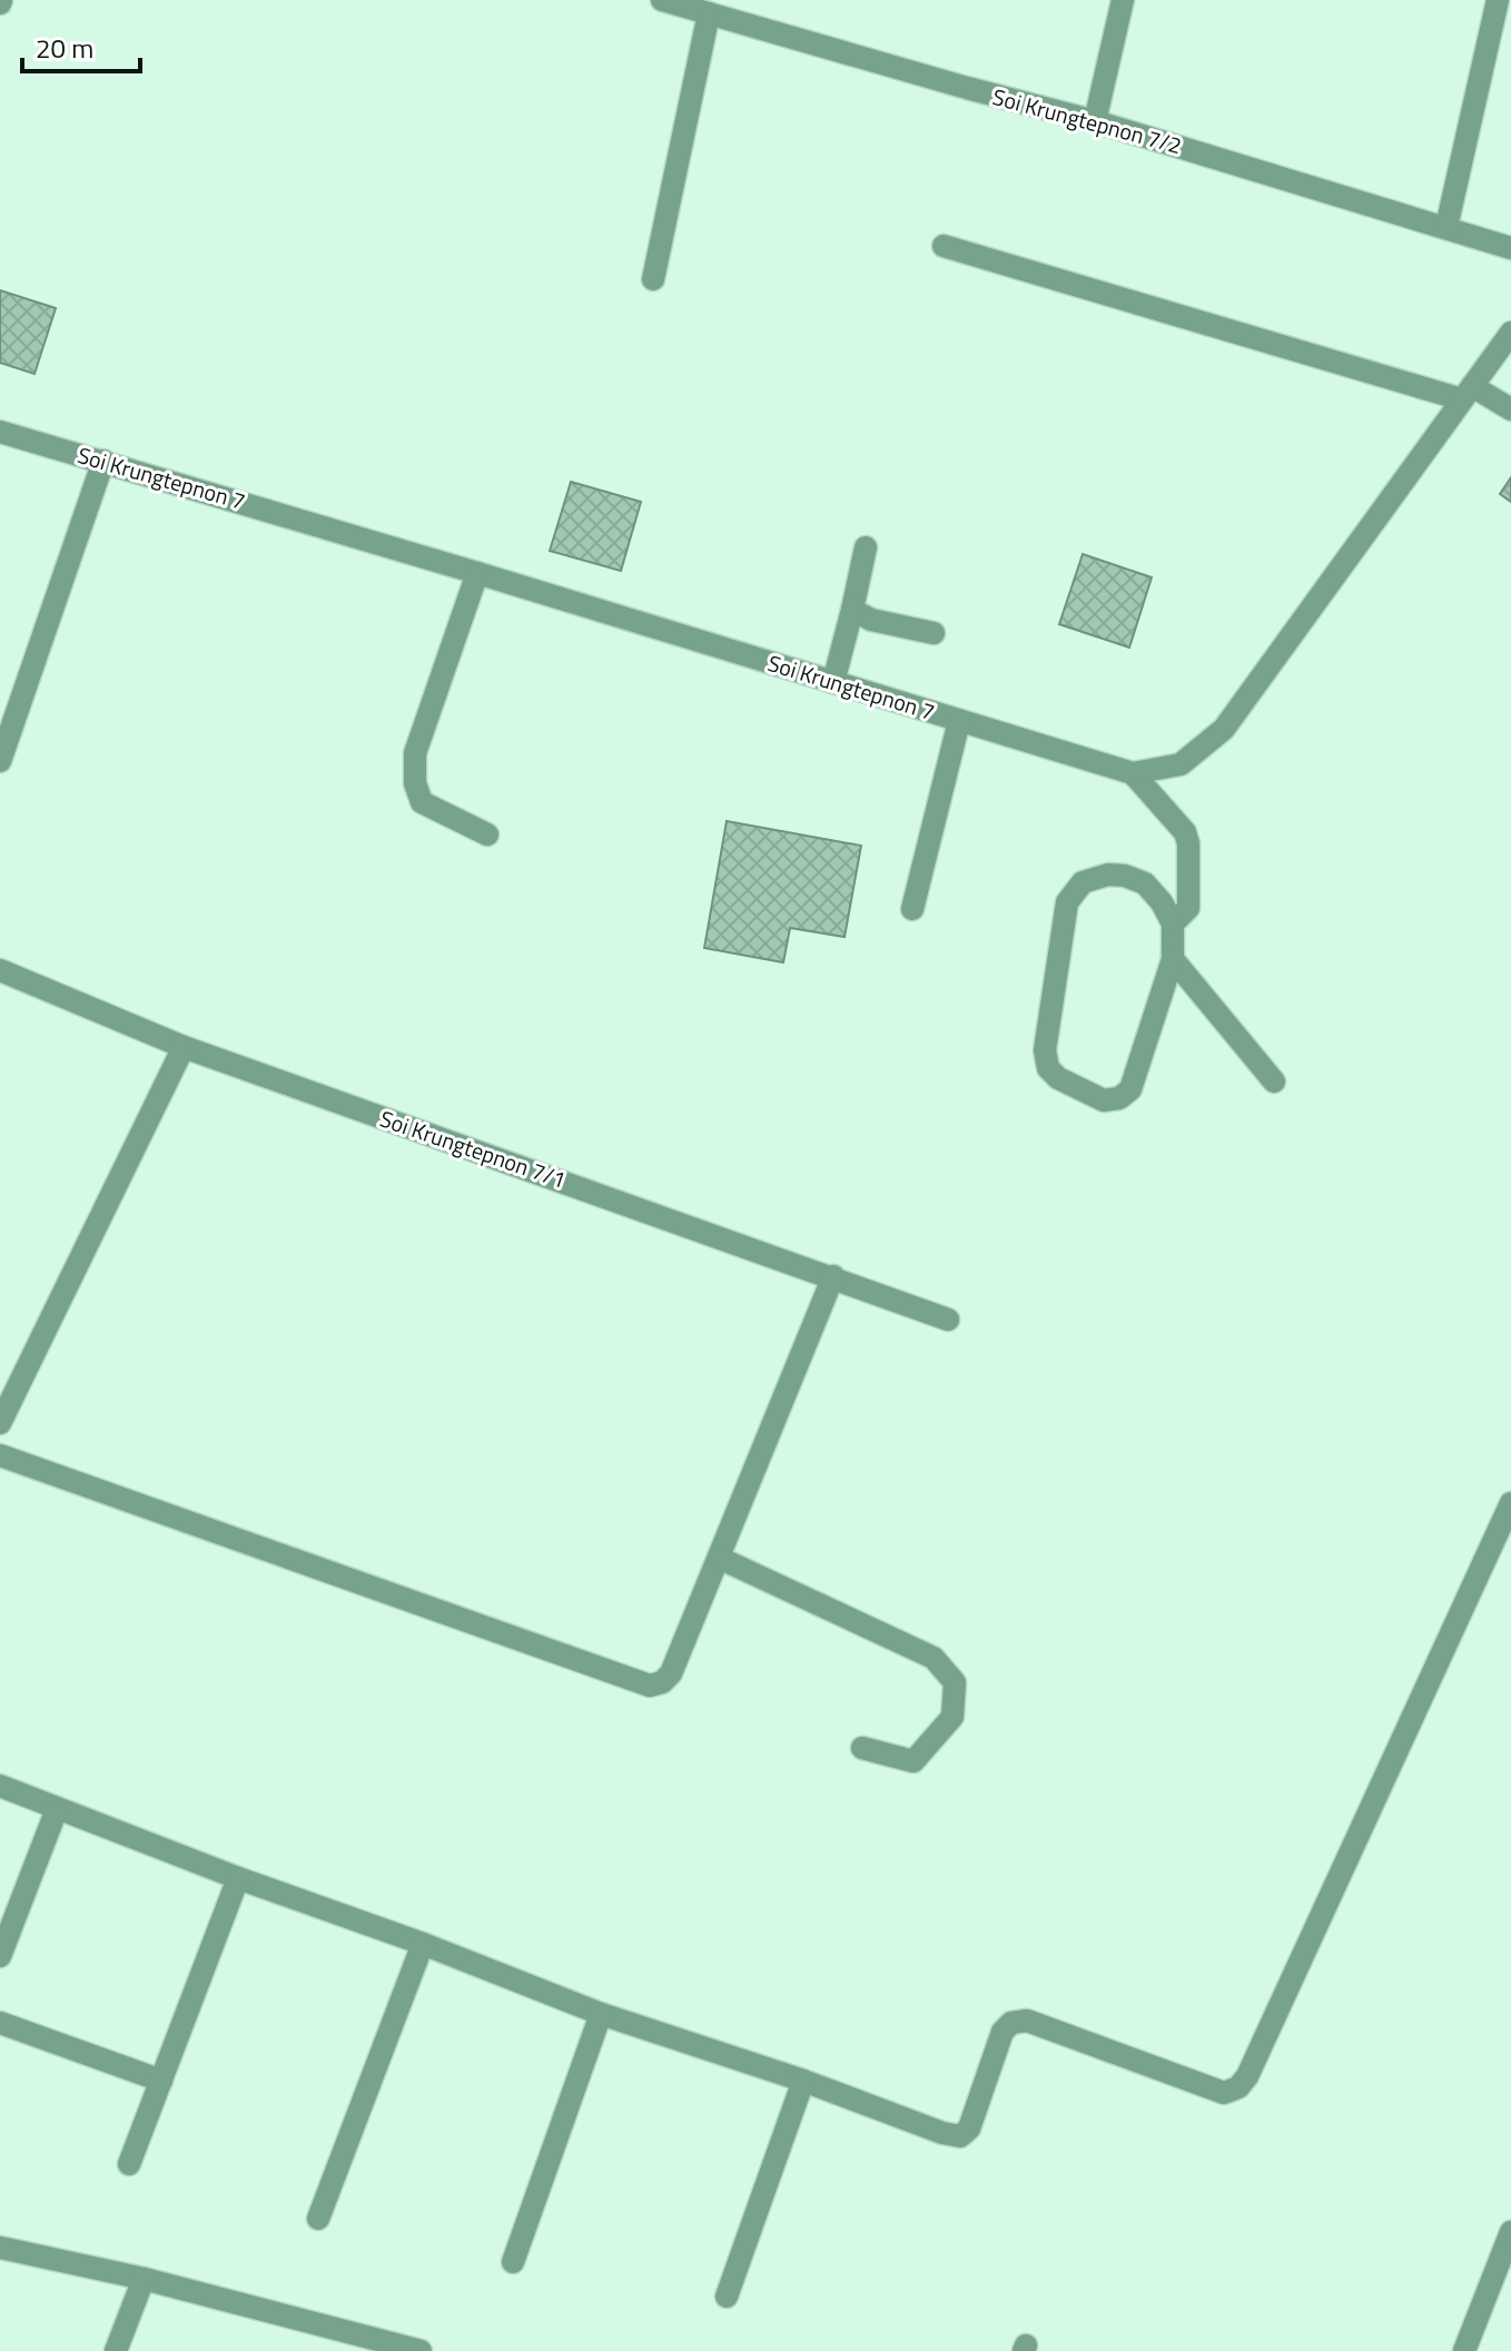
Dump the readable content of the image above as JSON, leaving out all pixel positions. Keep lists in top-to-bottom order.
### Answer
{
  "streets": {
    "street": ["Soi Krungtepnon 7/2", "Soi Krungtepnon 7", "Soi Krungtepnon 7/1"]
  },
  "scale_bar": "20 m"
}
